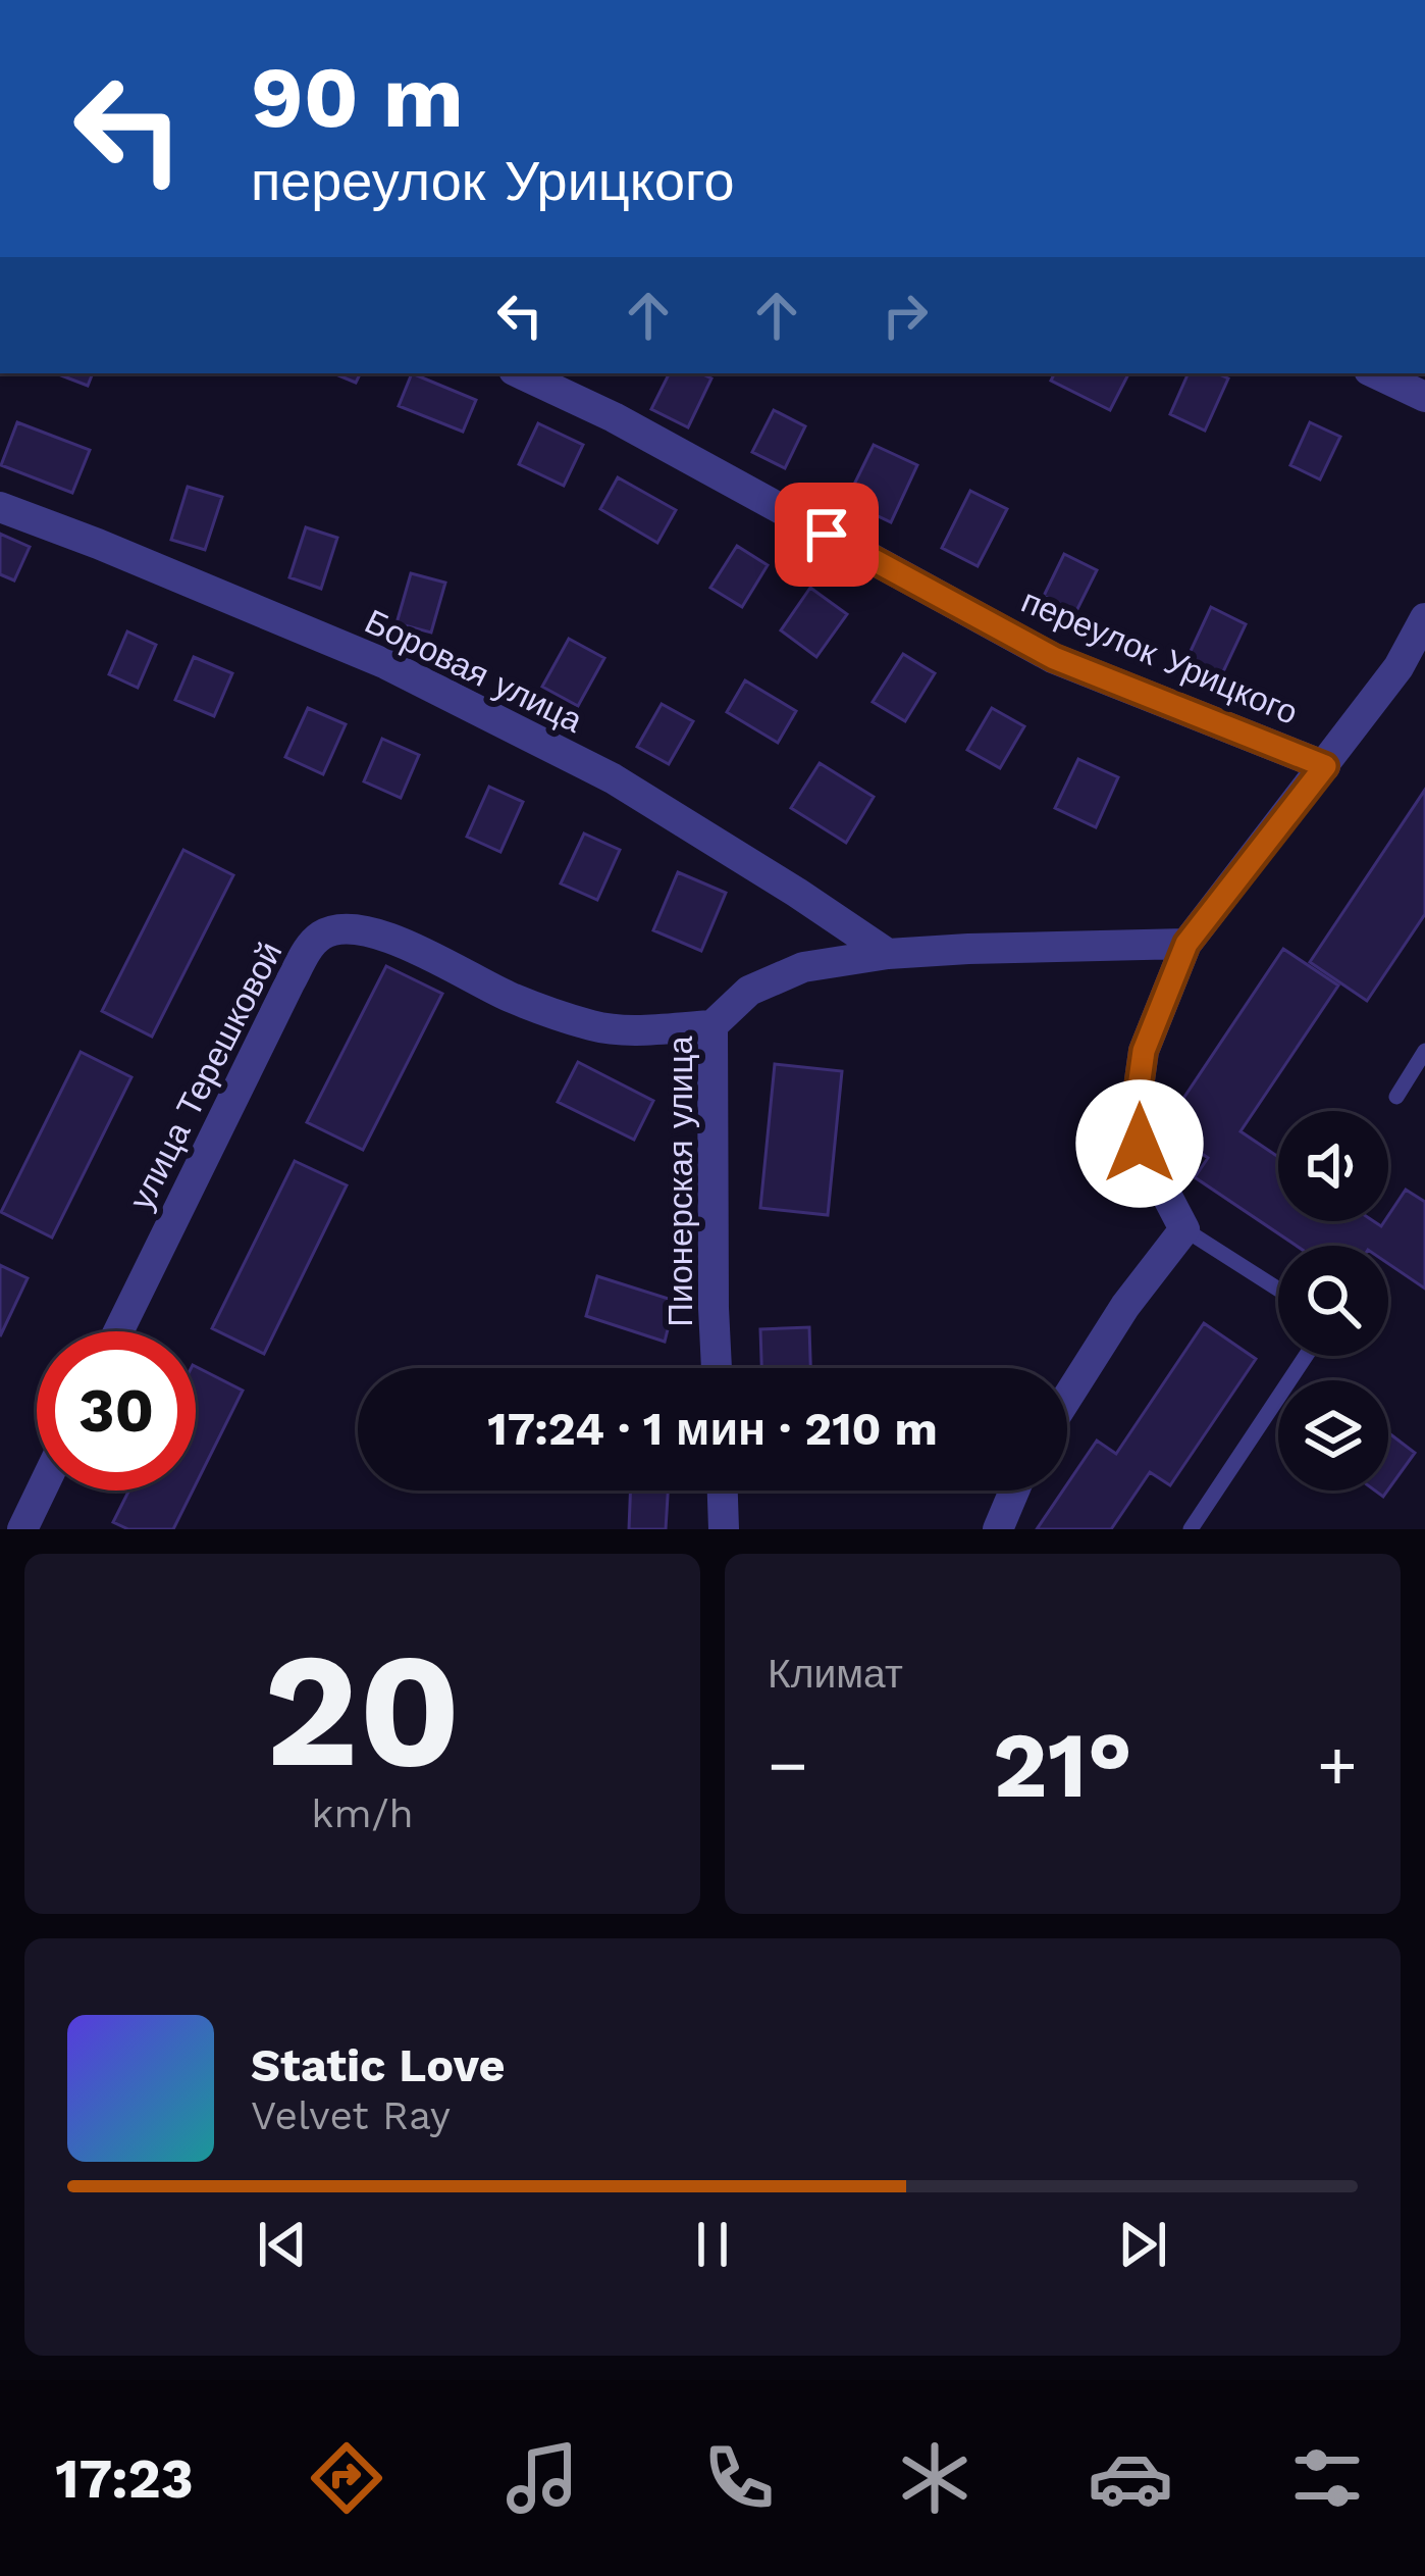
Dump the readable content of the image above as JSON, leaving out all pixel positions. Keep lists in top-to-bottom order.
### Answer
{
  "streets": {
    "street": [
      "переулок Урицкого",
      "Боровая улица",
      "улица Терешковой",
      "Пионерская улица"
    ]
  },
  "crossings": [
    ["Боровая улица", "Пионерская улица"],
    ["улица Терешковой", "Пионерская улица"]
  ],
  "page": {
    "turn": ["90 m", "переулок Урицкого"],
    "limit": "30",
    "trip": "17:24 · 1 мин · 210 m",
    "tile": [
      ["20", "km/h"],
      "Климат"
    ],
    "heat": ["−", "21°", "+"],
    "song": ["Static Love", "Velvet Ray"],
    "tabs": "17:23"
  }
}
